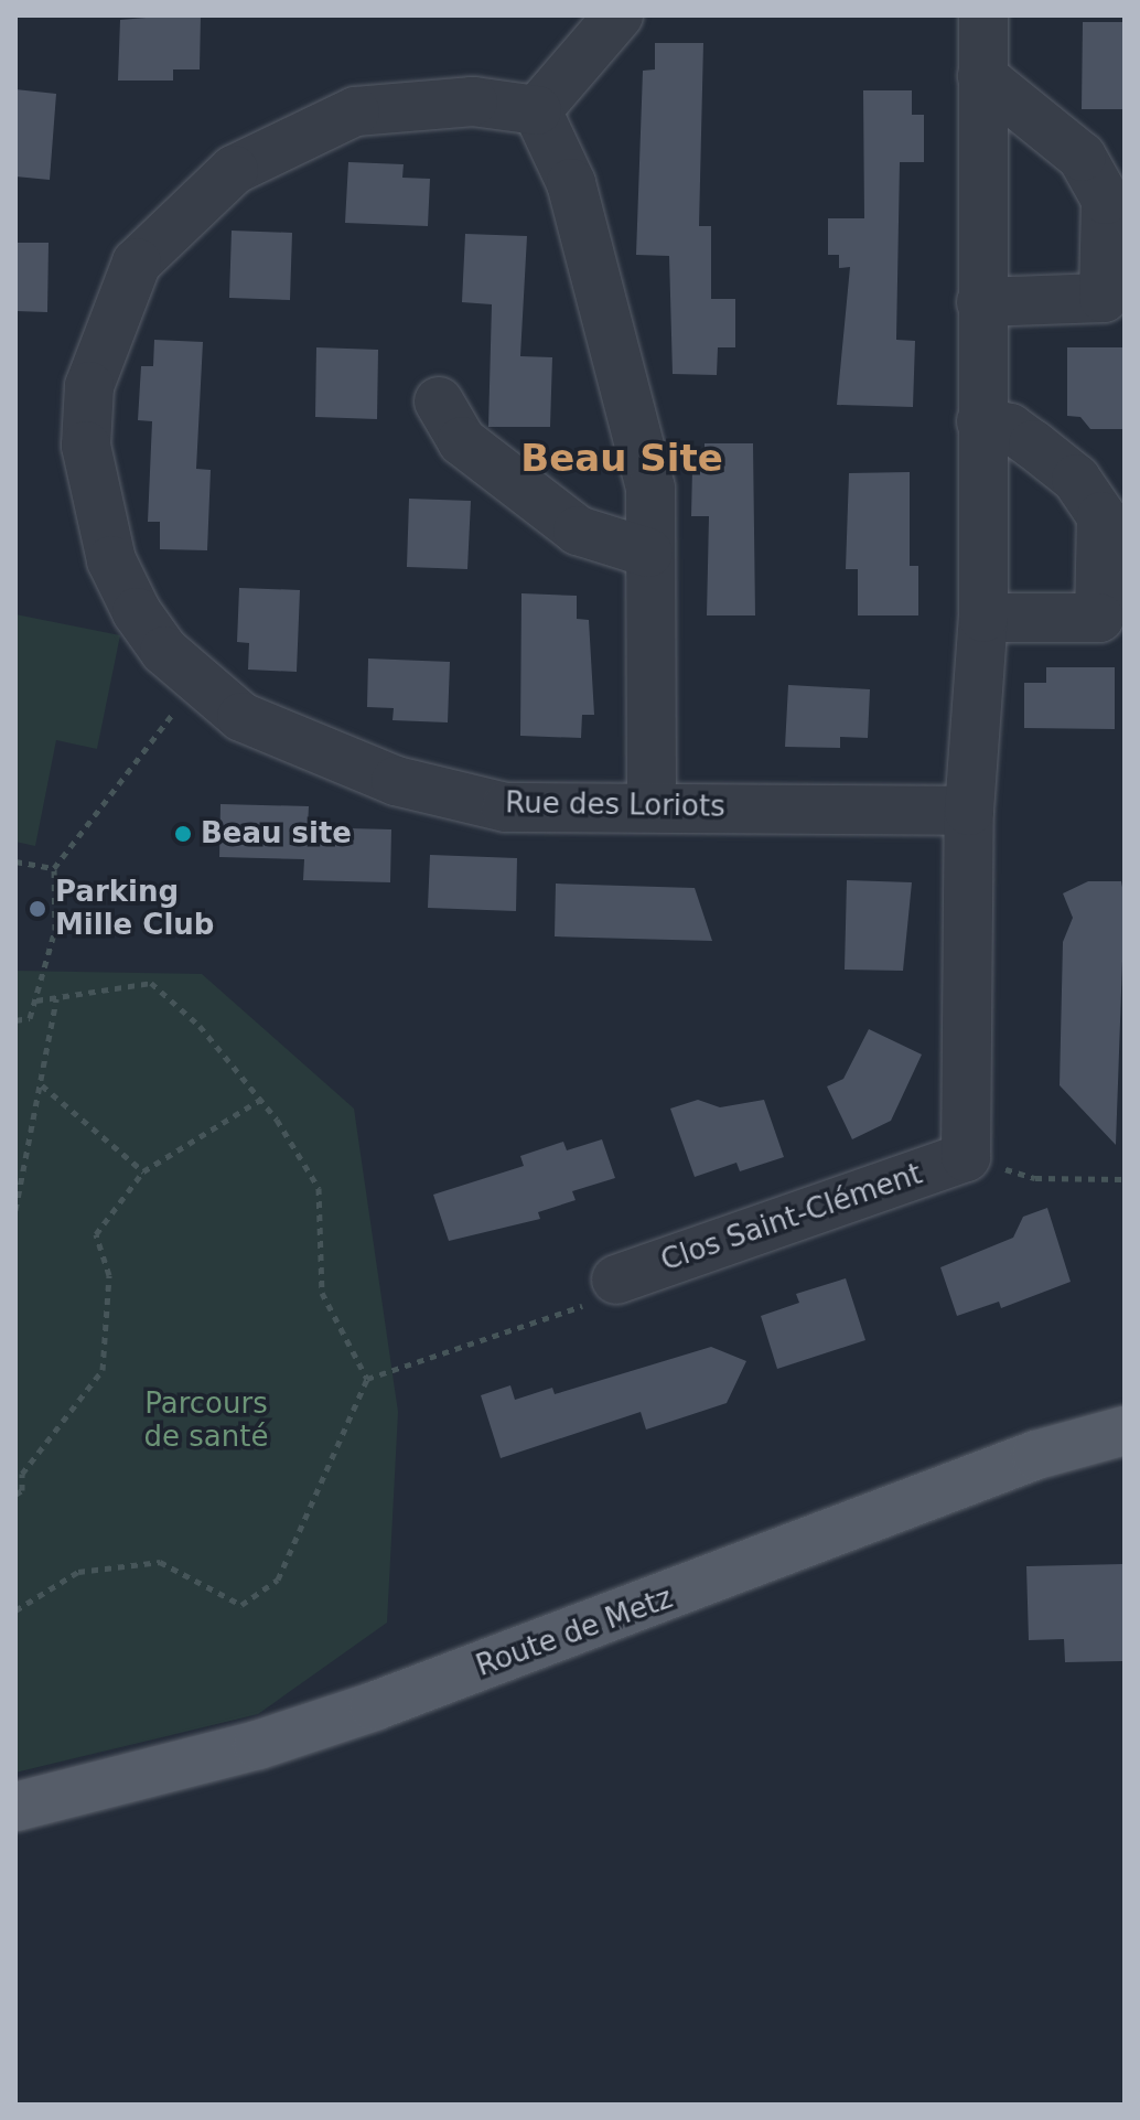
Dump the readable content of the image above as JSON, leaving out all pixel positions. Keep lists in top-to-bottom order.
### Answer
{
  "streets": {
    "main road": ["Route de Metz"],
    "street": ["Rue des Loriots", "Clos Saint-Clément"]
  },
  "districts": ["Beau Site"],
  "parks": ["Parcours de santé"],
  "places": ["Beau site", "Parking Mille Club"]
}
